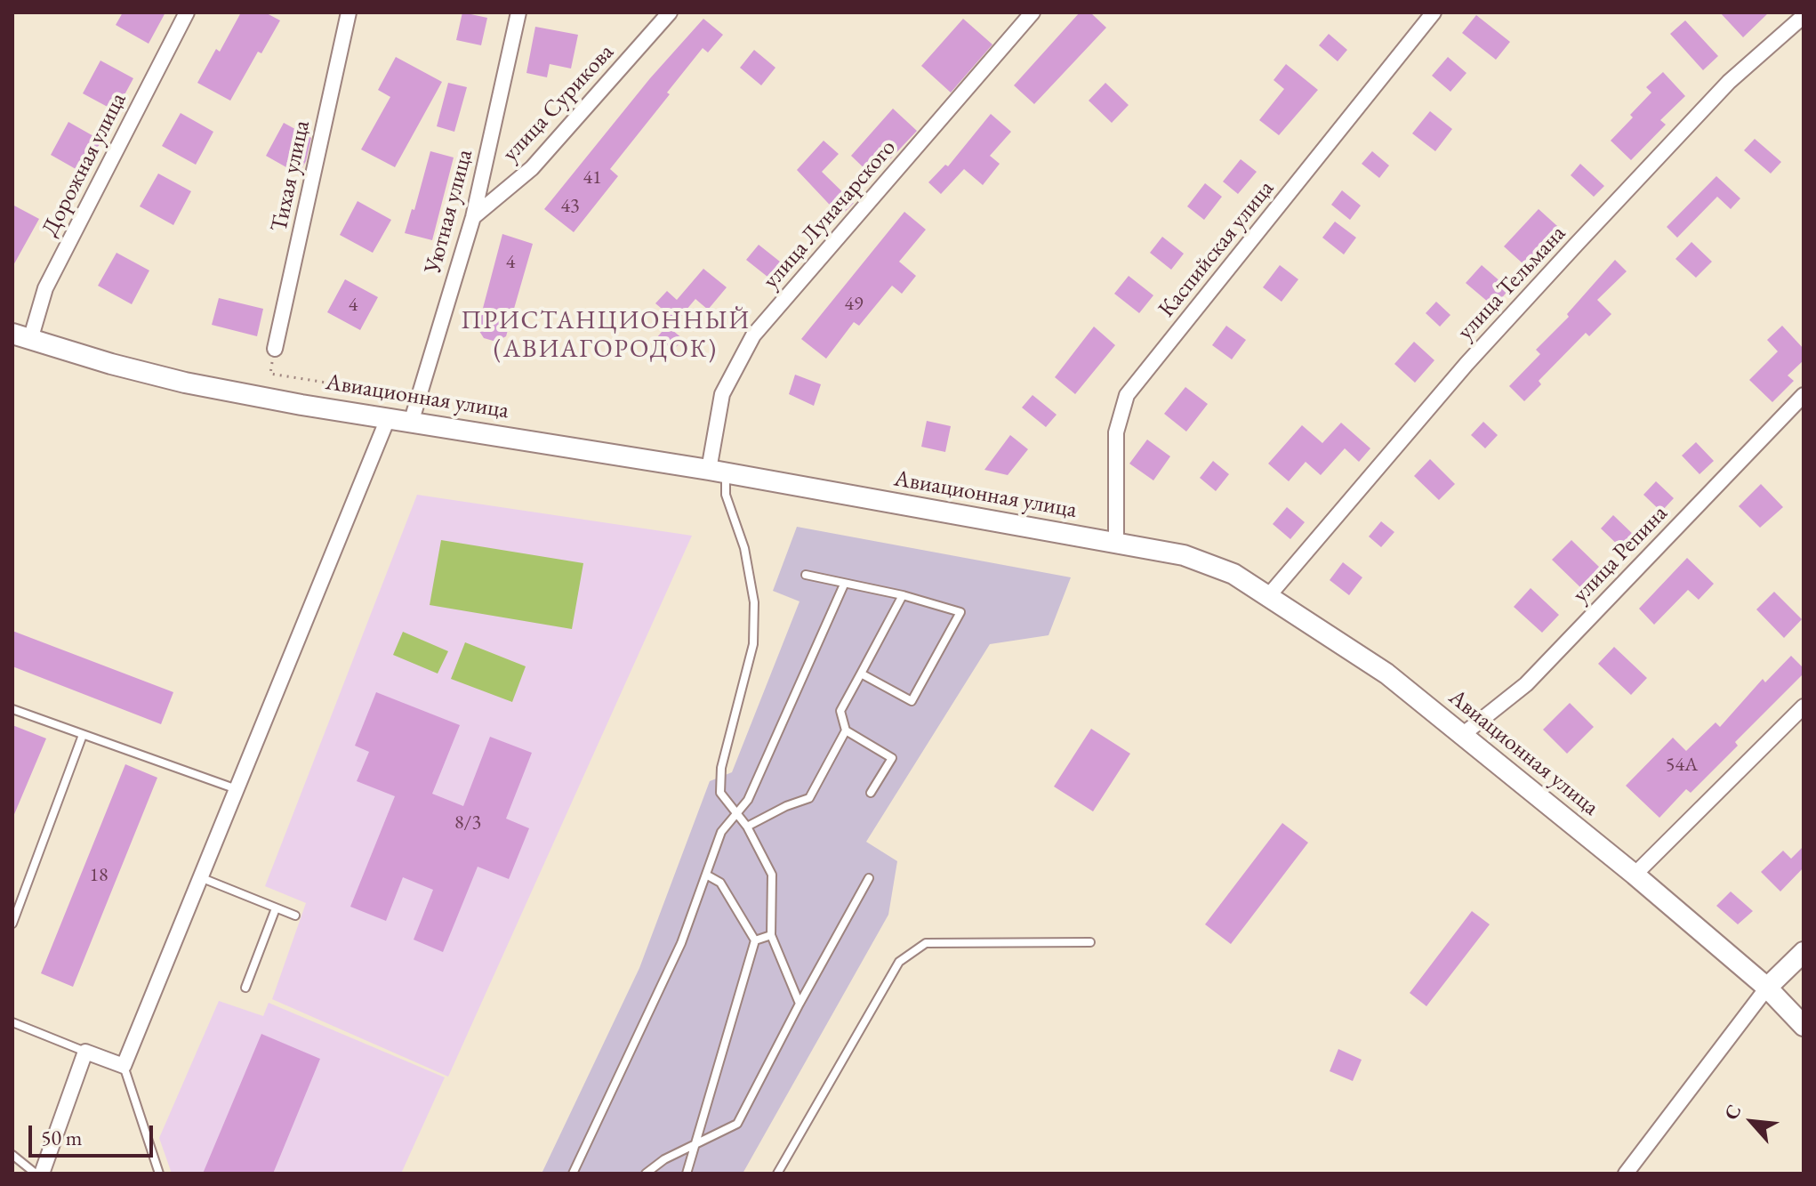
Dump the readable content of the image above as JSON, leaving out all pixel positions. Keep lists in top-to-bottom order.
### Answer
{
  "streets": {
    "street": [
      "улица Сурикова",
      "Дорожная улица",
      "Тихая улица",
      "Уютная улица",
      "улица Луначарского",
      "Каспийская улица",
      "улица Тельмана",
      "Авиационная улица",
      "улица Репина"
    ]
  },
  "crossings": [
    ["улица Сурикова", "Уютная улица"],
    ["Дорожная улица", "Авиационная улица"],
    ["Уютная улица", "Авиационная улица"],
    ["улица Луначарского", "Авиационная улица"],
    ["Каспийская улица", "Авиационная улица"],
    ["улица Тельмана", "Авиационная улица"],
    ["Авиационная улица", "улица Репина"]
  ],
  "districts": ["ПРИСТАНЦИОННЫЙ (АВИАГОРОДОК)"],
  "house_numbers": [
    "41",
    "43",
    "4",
    "49",
    "4",
    "54А",
    "8/3",
    "18"
  ],
  "scale_bar": "50 m",
  "north": "top left"
}
